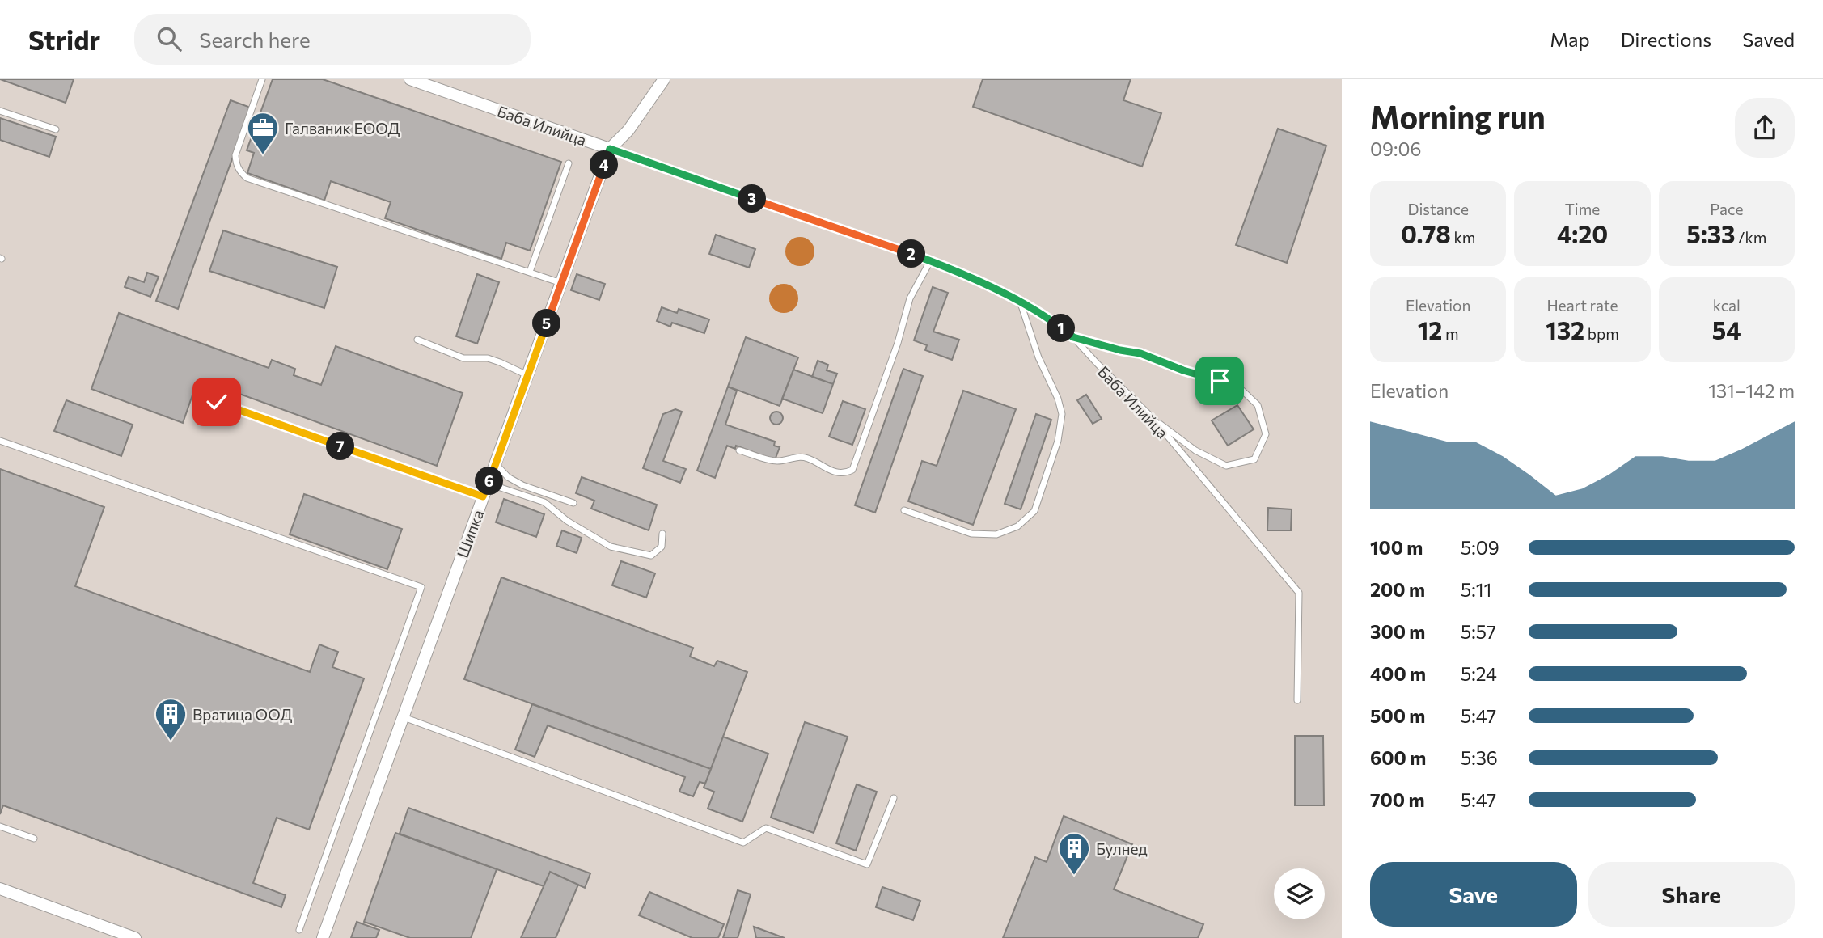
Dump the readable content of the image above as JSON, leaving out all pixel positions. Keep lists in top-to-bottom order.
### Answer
{
  "streets": {
    "street": ["Баба Илийца", "Шипка"]
  },
  "crossings": [
    ["Баба Илийца", "Шипка"]
  ],
  "places": {
    "office": ["Галваник ЕООД"],
    "building": ["Вратица ООД", "Булнед"]
  },
  "page": {
    "header": "Stridr",
    "search": "Search here",
    "nav": ["Map", "Directions", "Saved"],
    "heading": ["Morning run", "09:06"],
    "pins": [
      "4",
      "3",
      "2",
      "5",
      "1",
      "7",
      "6"
    ],
    "stats": [
      ["Distance", "0.78 km"],
      ["Time", "4:20"],
      ["Pace", "5:33 /km"],
      ["Elevation", "12 m"],
      ["Heart rate", "132 bpm"],
      ["kcal", "54"]
    ],
    "chart": ["Elevation", "131–142 m"],
    "list": [
      {
        "name": "100 m",
        "note": "5:09"
      },
      {
        "name": "200 m",
        "note": "5:11"
      },
      {
        "name": "300 m",
        "note": "5:57"
      },
      {
        "name": "400 m",
        "note": "5:24"
      },
      {
        "name": "500 m",
        "note": "5:47"
      },
      {
        "name": "600 m",
        "note": "5:36"
      },
      {
        "name": "700 m",
        "note": "5:47"
      }
    ],
    "buttons": ["Save", "Share"]
  }
}
